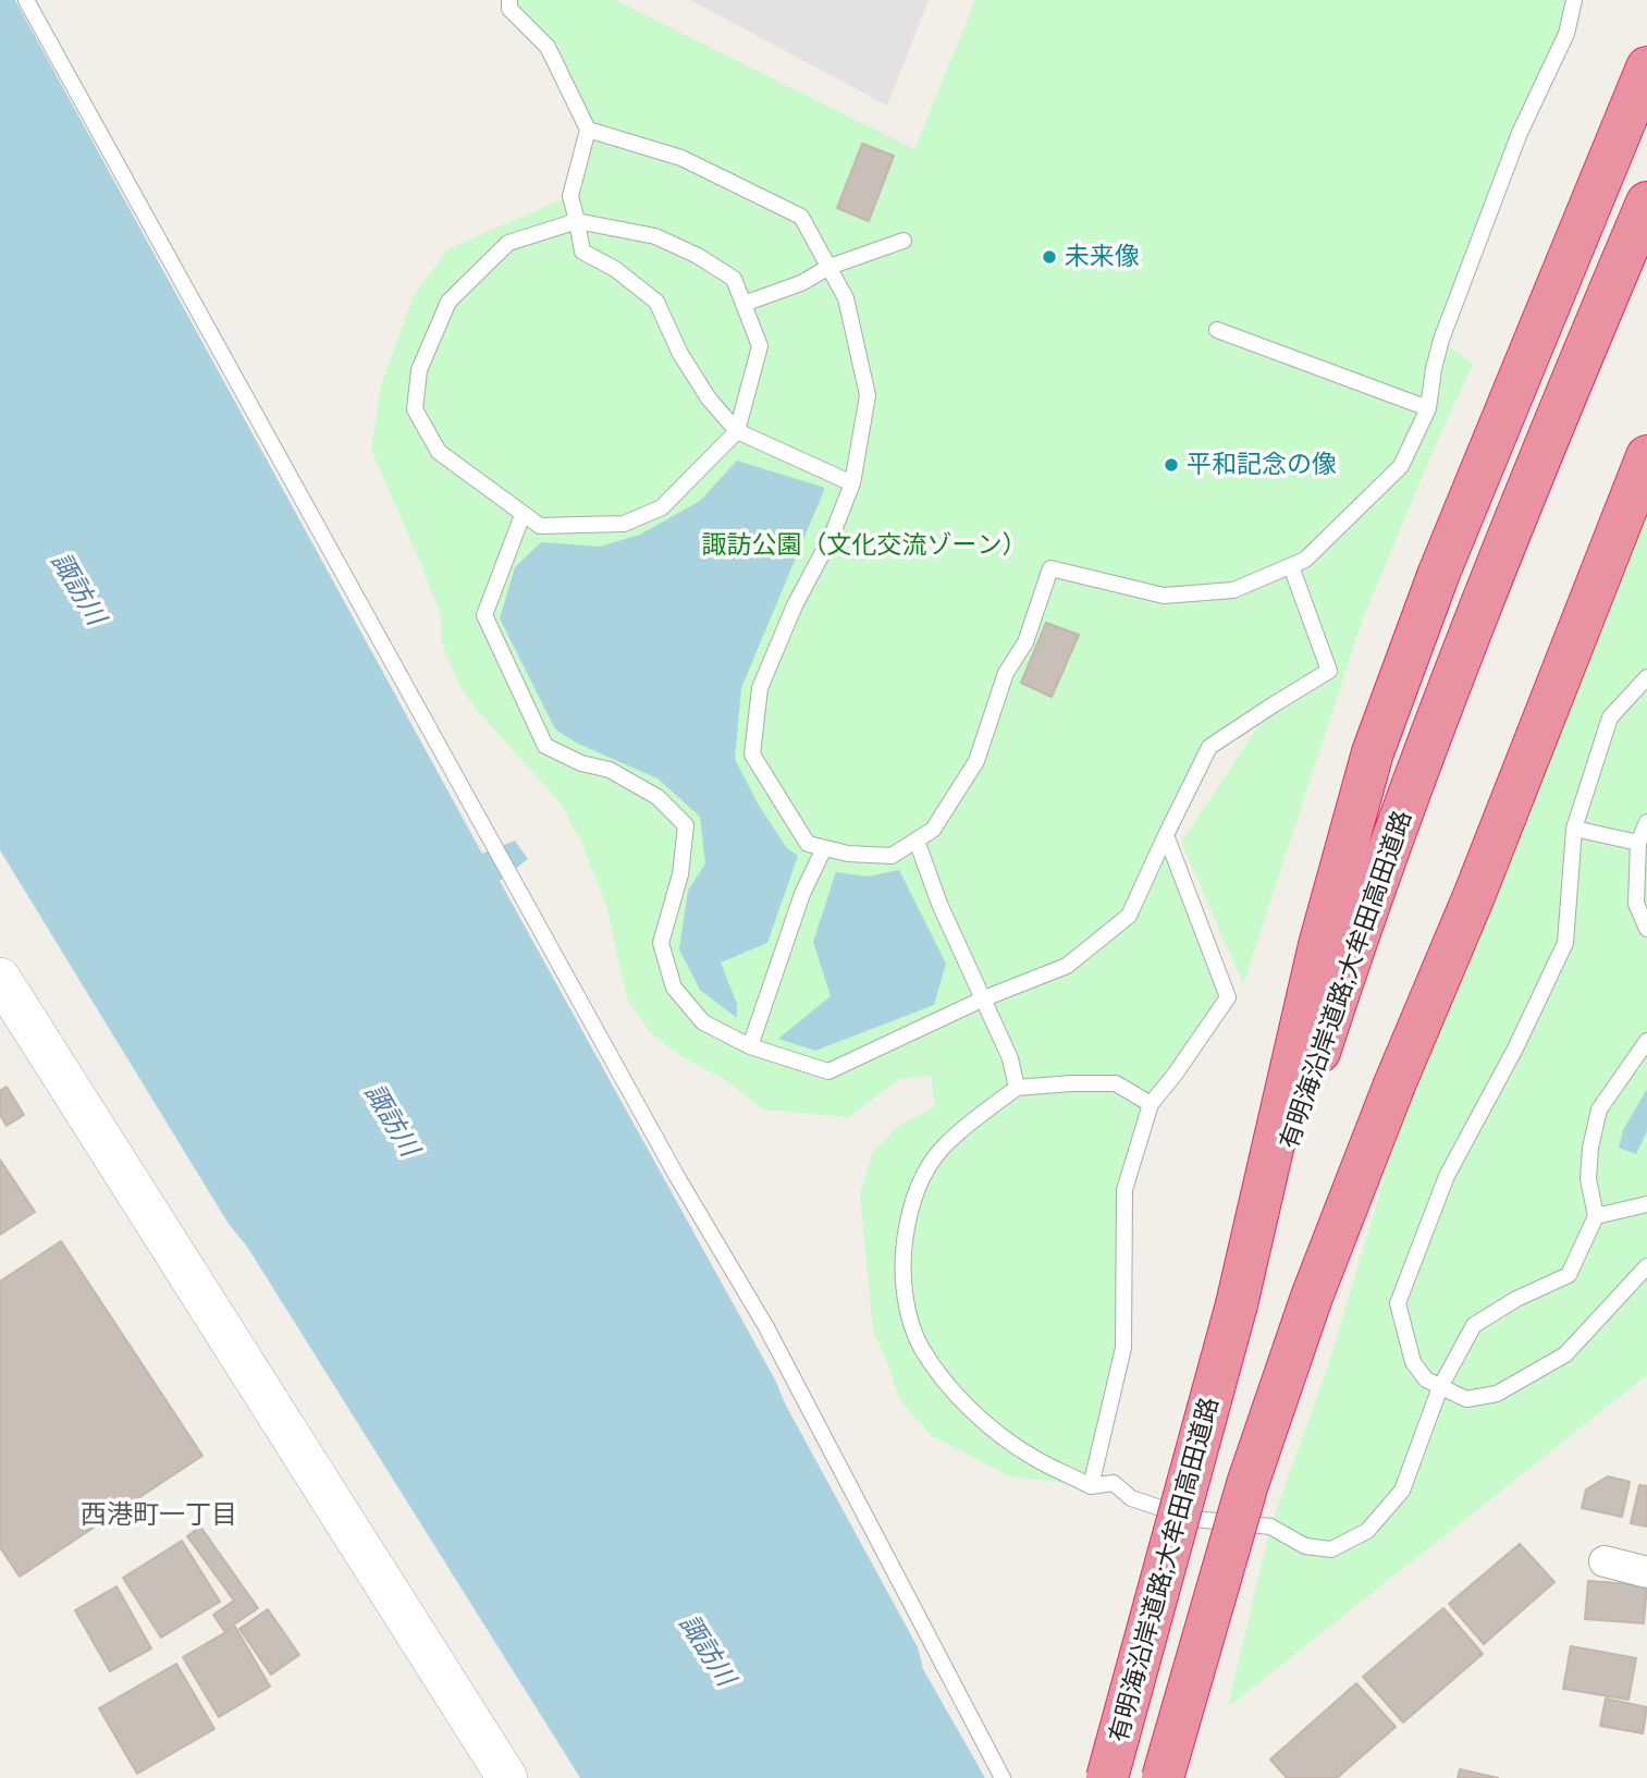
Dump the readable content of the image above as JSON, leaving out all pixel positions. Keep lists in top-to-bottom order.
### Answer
{
  "streets": {
    "highway": ["有明海沿岸道路;大牟田高田道路"]
  },
  "districts": ["西港町一丁目"],
  "water": ["諏訪川"],
  "parks": ["諏訪公園（文化交流ゾーン）"],
  "places": ["未来像", "平和記念の像"]
}
